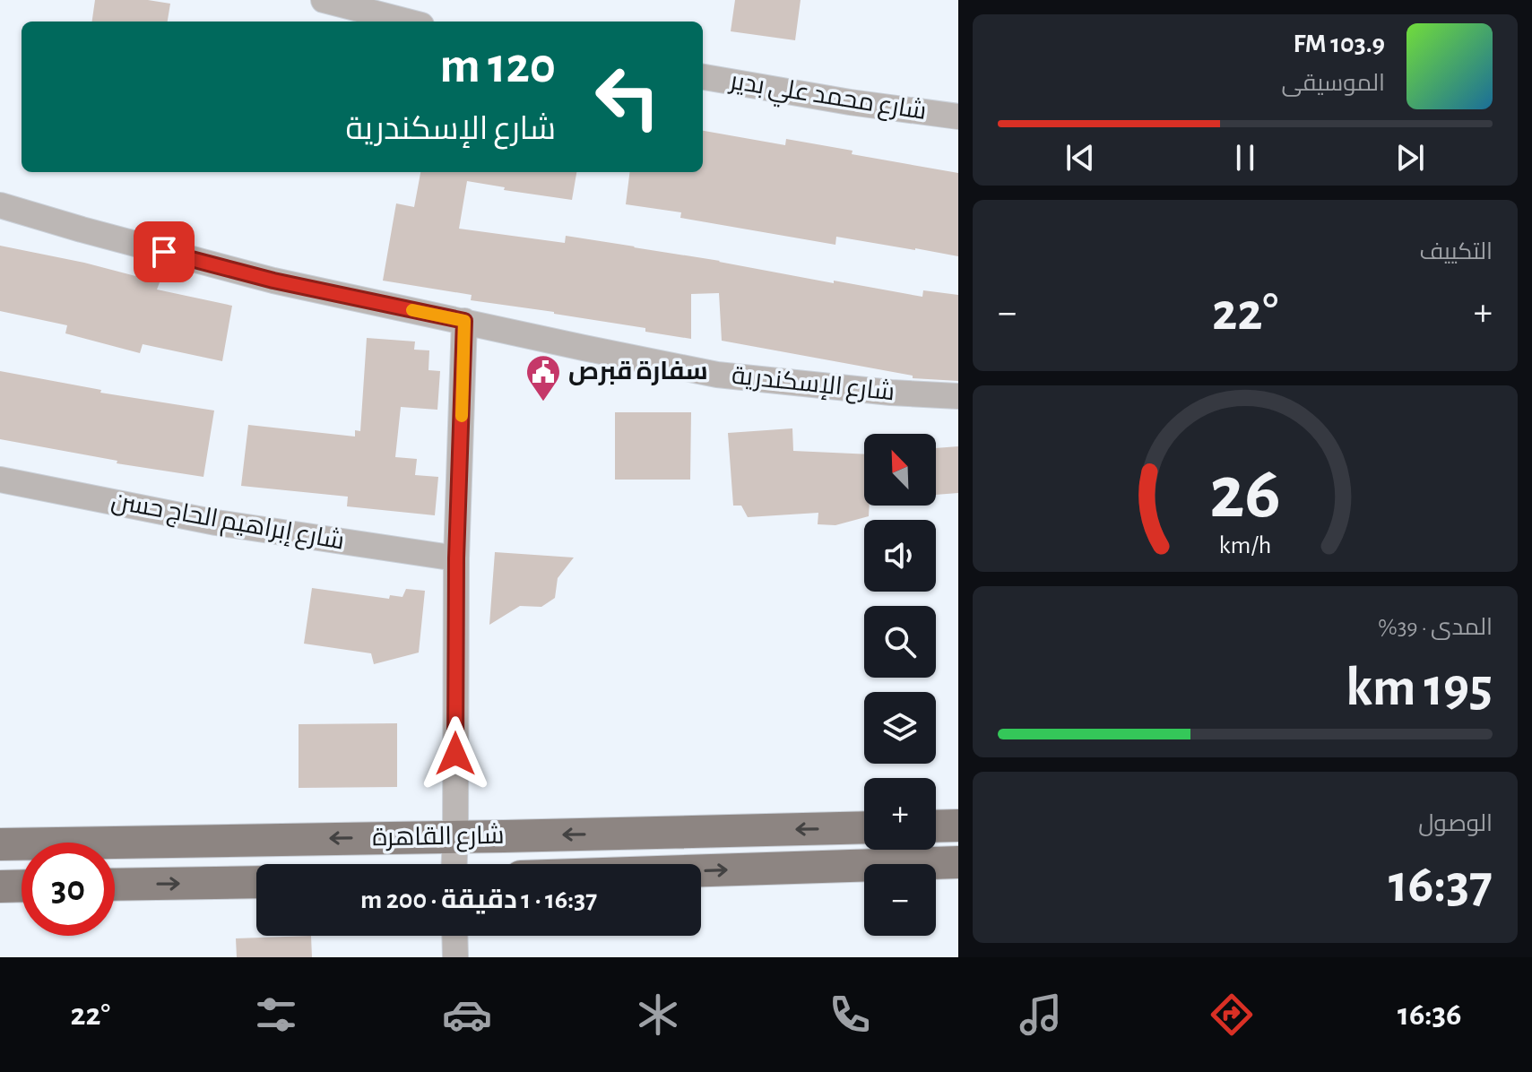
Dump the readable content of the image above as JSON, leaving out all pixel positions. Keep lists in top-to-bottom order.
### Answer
{
  "streets": {
    "main road": ["شارع القاهرة"],
    "street": ["شارع محمد علي بدير", "شارع الإسكندرية", "شارع إبراهيم الحاج حسن"]
  },
  "places": {
    "public building": ["سفارة قبرص"]
  },
  "north": "top left",
  "page": {
    "turn": ["120 m", "شارع الإسكندرية"],
    "song": ["103.9 FM", "الموسيقى"],
    "tile": [
      "التكييف",
      ["المدى · 39%", "195 km"],
      ["الوصول", "16:37"]
    ],
    "heat": ["−", "22°", "+"],
    "map_buttons": ["+", "−"],
    "limit": "30",
    "trip": "16:37 · 1 دقيقة · 200 m",
    "tabs": ["16:36", "22°"],
    "gauge": ["26", "km/h"]
  }
}
